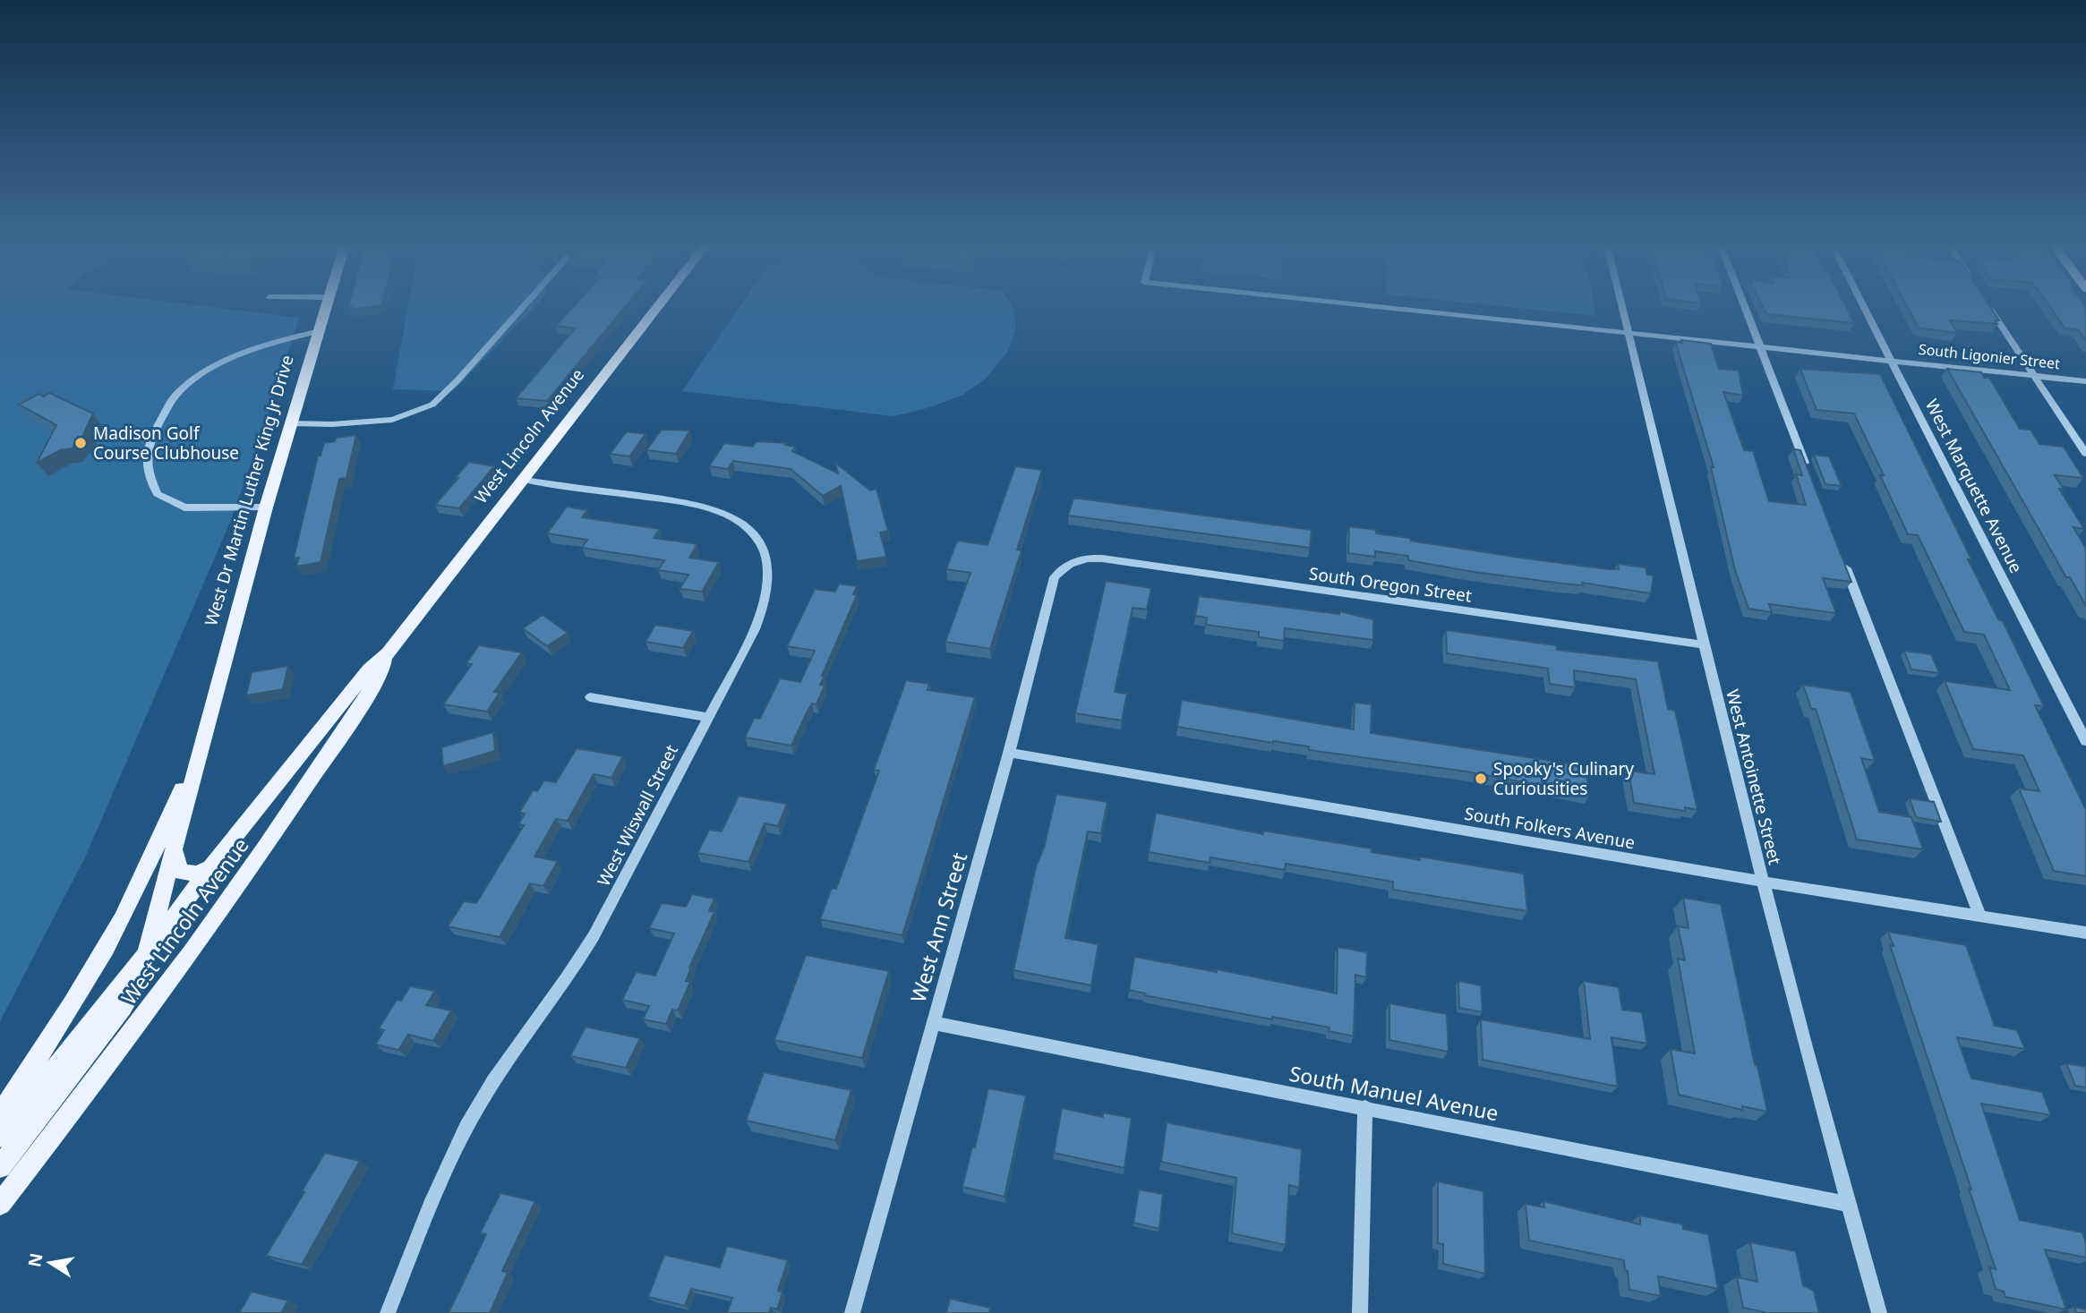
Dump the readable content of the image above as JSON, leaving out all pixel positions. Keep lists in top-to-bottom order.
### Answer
{
  "streets": {
    "main road": ["West Lincoln Avenue", "West Dr Martin Luther King Jr Drive"],
    "street": [
      "South Ligonier Street",
      "West Marquette Avenue",
      "South Oregon Street",
      "West Antoinette Street",
      "West Wiswall Street",
      "South Folkers Avenue",
      "West Ann Street",
      "South Manuel Avenue"
    ]
  },
  "crossings": [
    ["South Ligonier Street", "West Marquette Avenue"],
    ["South Ligonier Street", "West Antoinette Street"],
    ["West Lincoln Avenue", "West Dr Martin Luther King Jr Drive"],
    ["West Lincoln Avenue", "West Wiswall Street"],
    ["South Oregon Street", "West Antoinette Street"],
    ["South Oregon Street", "West Ann Street"],
    ["West Antoinette Street", "South Folkers Avenue"],
    ["West Antoinette Street", "South Manuel Avenue"],
    ["South Folkers Avenue", "West Ann Street"],
    ["West Ann Street", "South Manuel Avenue"]
  ],
  "places": ["Madison Golf Course Clubhouse", "Spooky's Culinary Curiousities"],
  "north": "left"
}
